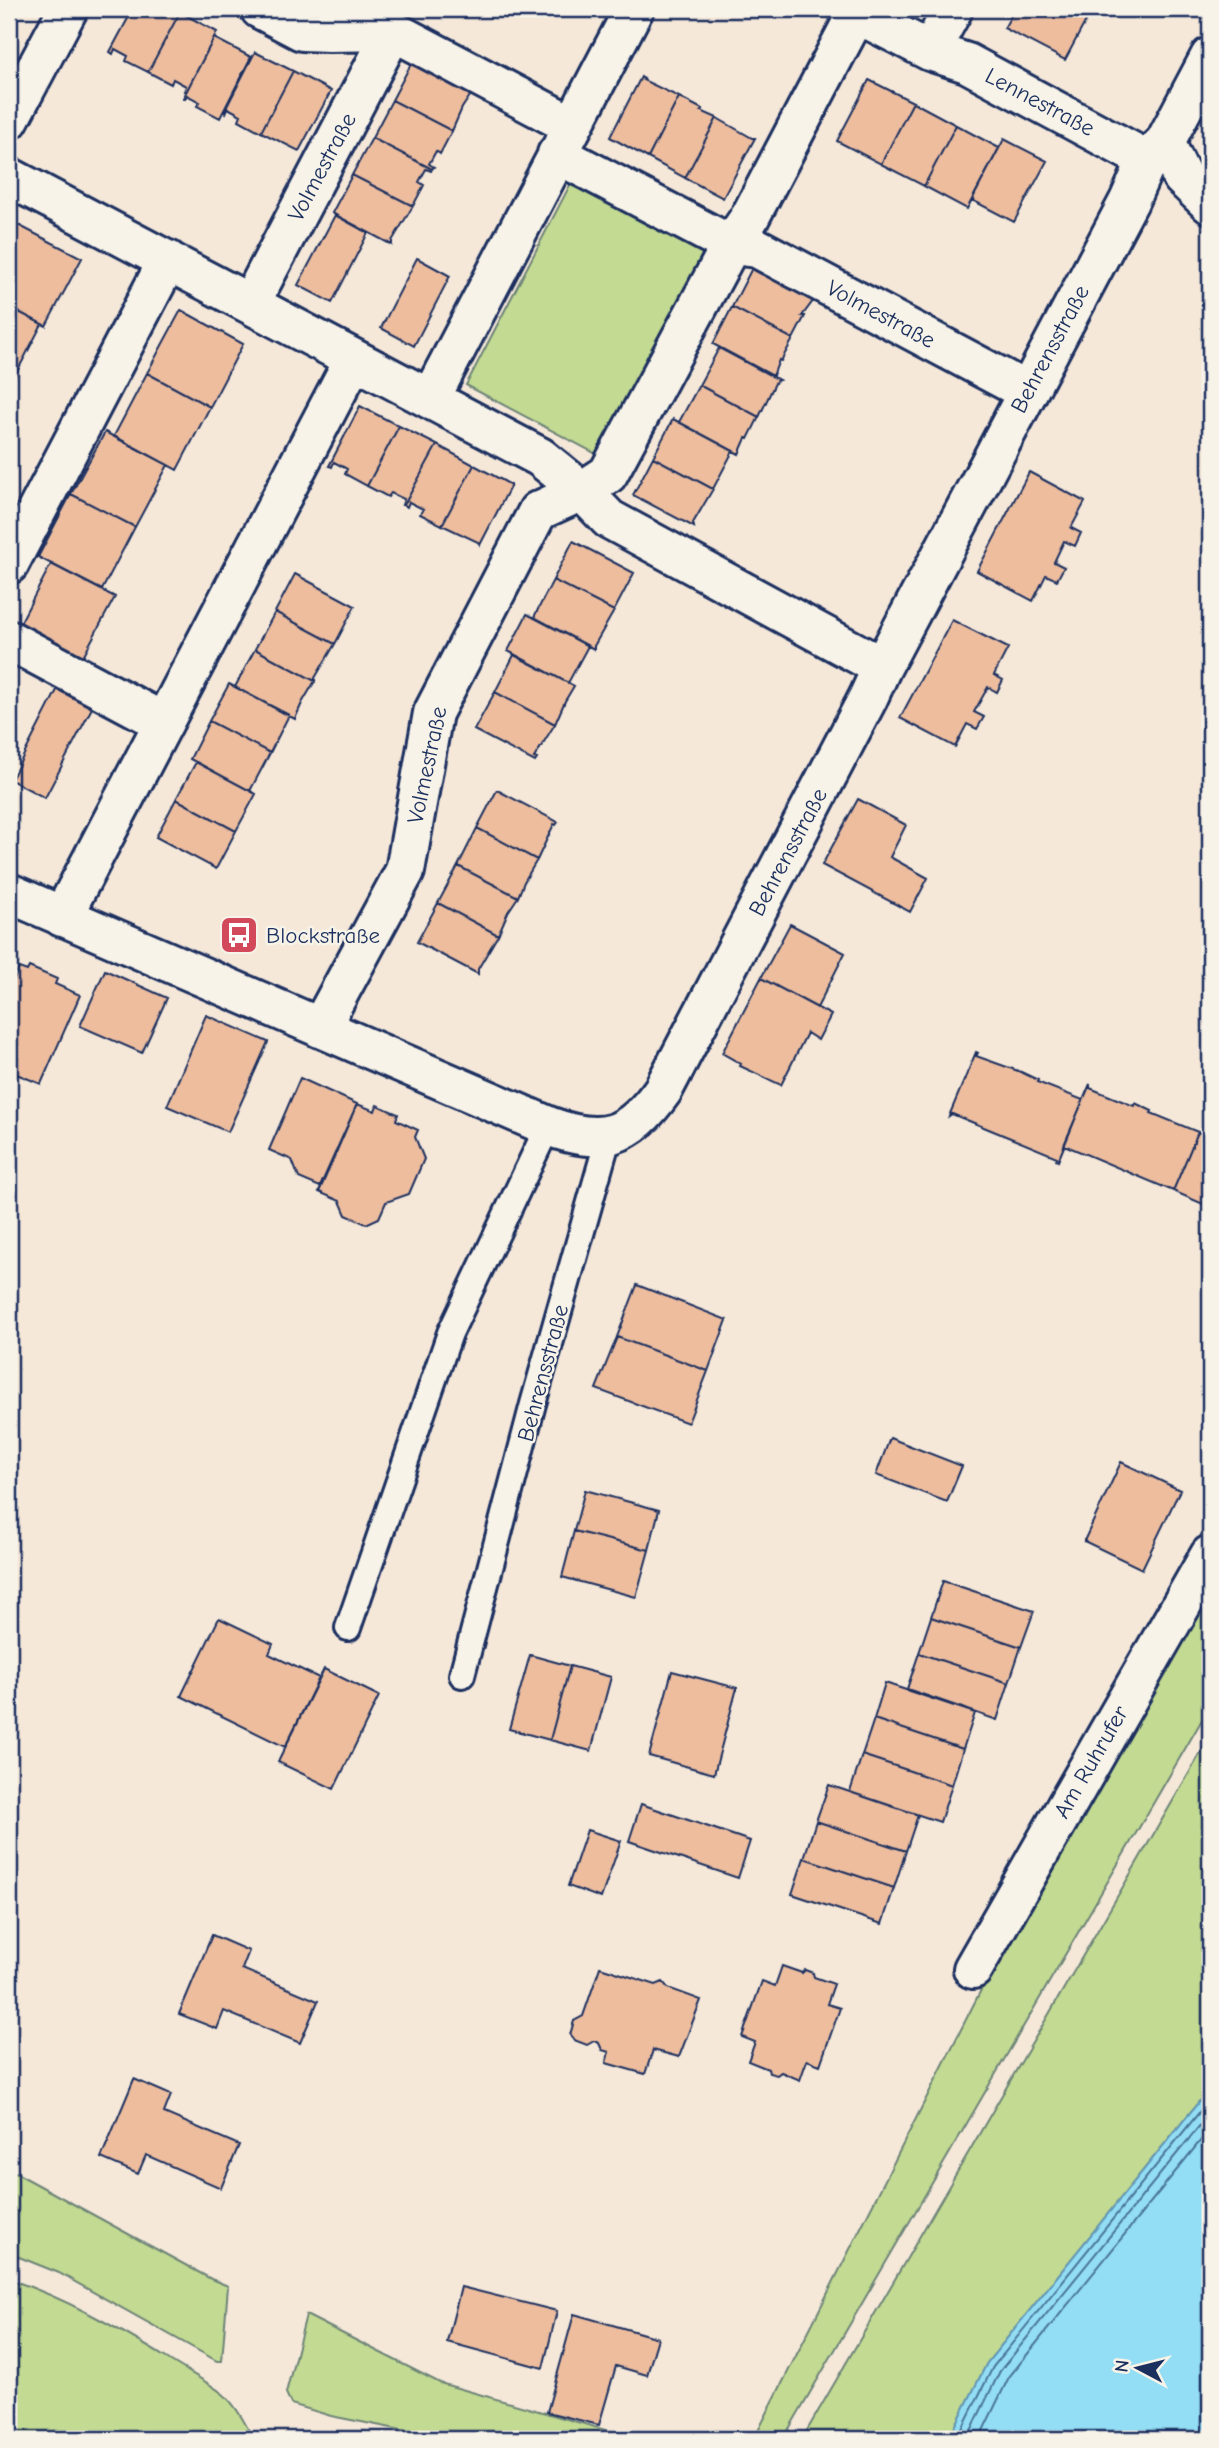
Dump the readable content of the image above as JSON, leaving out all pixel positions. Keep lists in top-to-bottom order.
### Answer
{
  "streets": {
    "street": [
      "Lennestraße",
      "Volmestraße",
      "Behrensstraße",
      "Am Ruhrufer"
    ]
  },
  "crossings": [
    ["Lennestraße", "Volmestraße"],
    ["Lennestraße", "Behrensstraße"],
    ["Volmestraße", "Behrensstraße"]
  ],
  "places": {
    "bus stop": ["Blockstraße"]
  },
  "north": "left"
}
